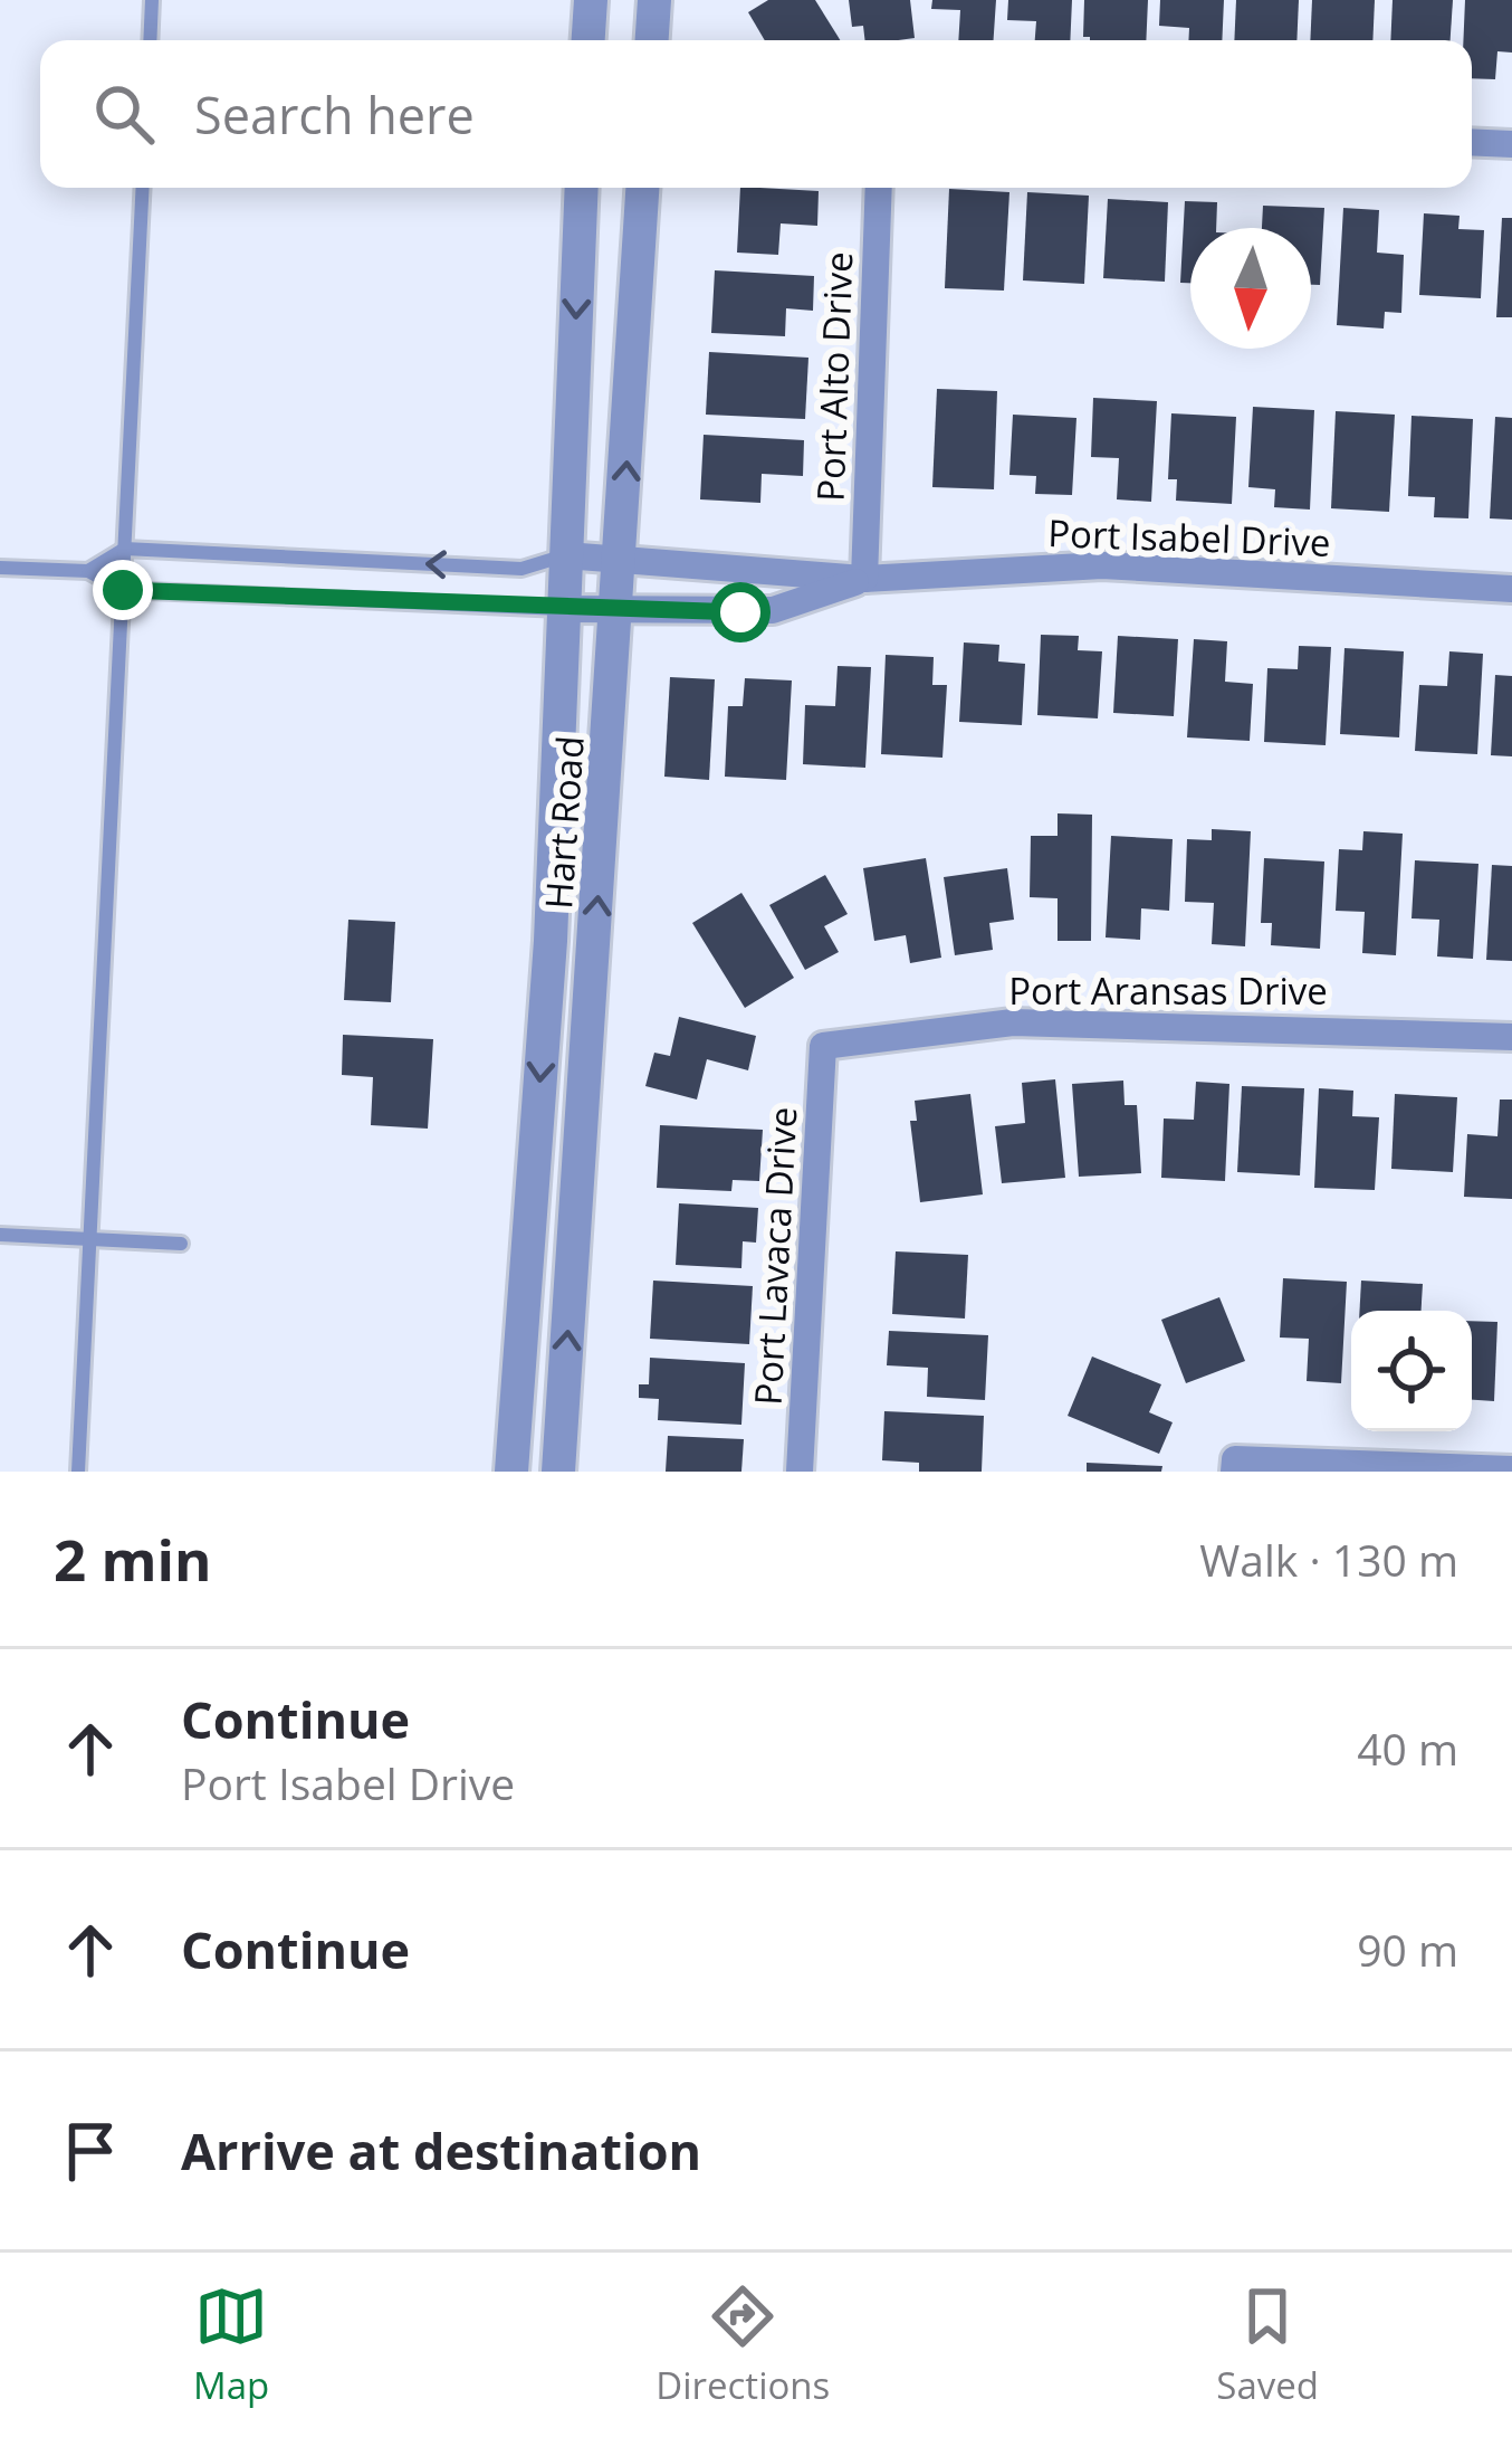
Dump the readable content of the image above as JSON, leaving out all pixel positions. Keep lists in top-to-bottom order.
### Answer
{
  "streets": {
    "street": [
      "Port Alto Drive",
      "Port Isabel Drive",
      "Hart Road",
      "Port Aransas Drive",
      "Port Lavaca Drive"
    ]
  },
  "crossings": [
    ["Port Alto Drive", "Port Isabel Drive"],
    ["Port Isabel Drive", "Hart Road"],
    ["Port Aransas Drive", "Port Lavaca Drive"]
  ],
  "north": "bottom",
  "page": {
    "search": "Search here",
    "heading": ["2 min", "Walk · 130 m"],
    "list": [
      ["Continue", "Port Isabel Drive", "40 m"],
      ["Continue", "90 m"],
      "Arrive at destination"
    ],
    "nav": ["Map", "Directions", "Saved"]
  }
}
